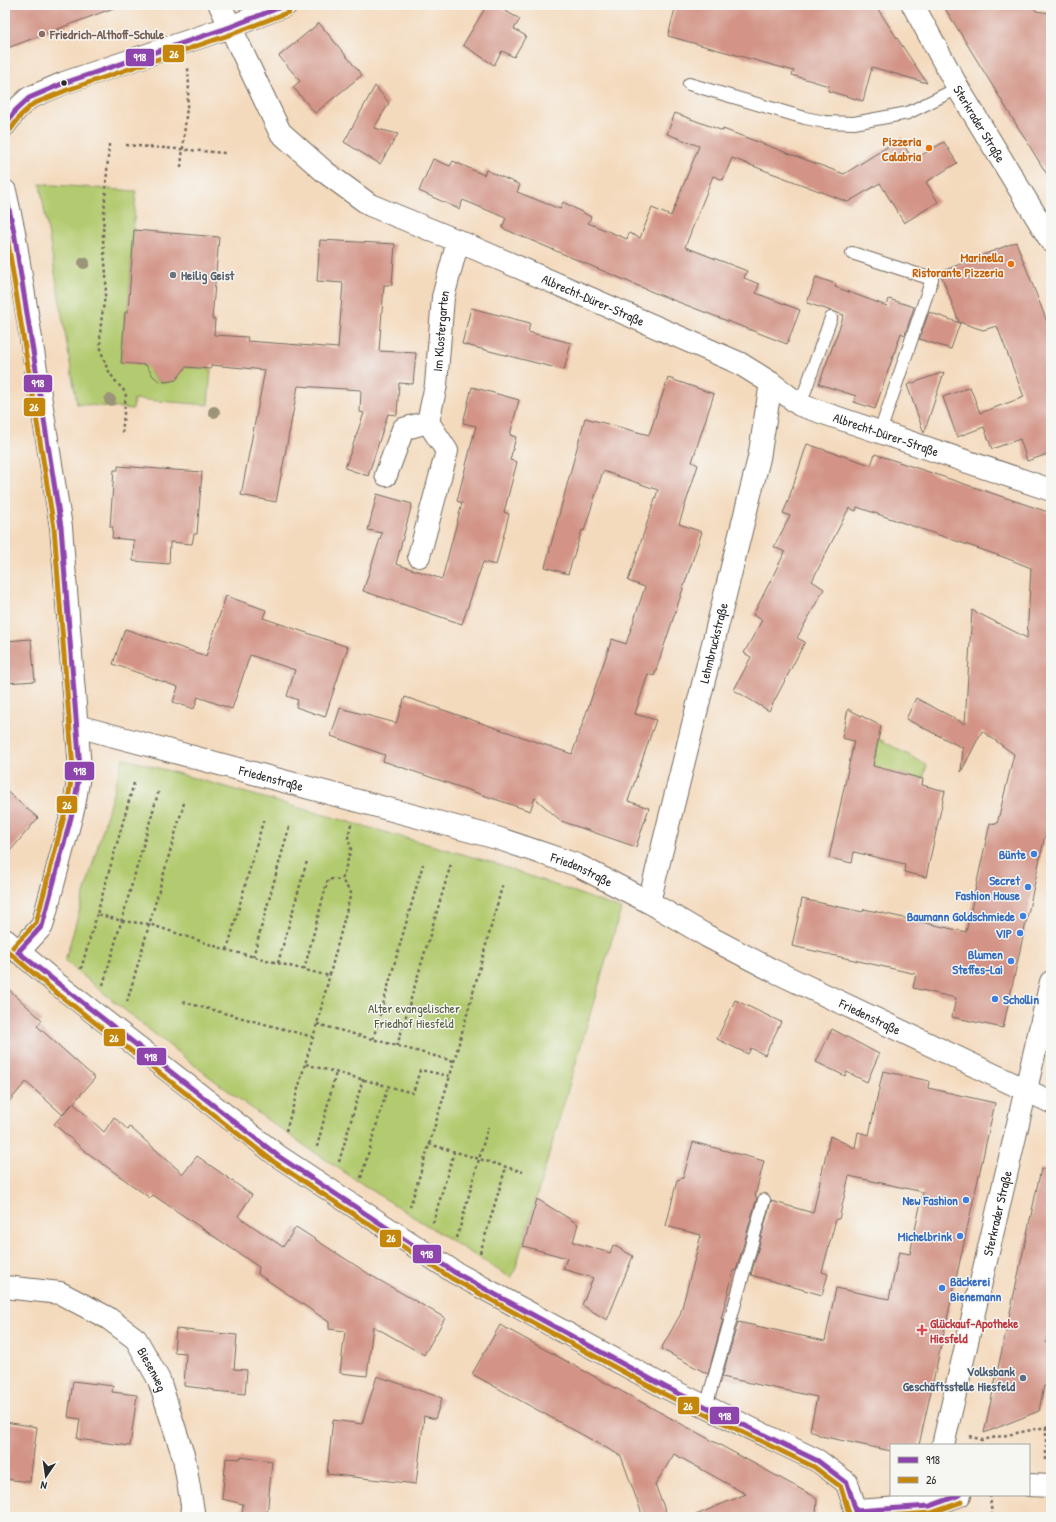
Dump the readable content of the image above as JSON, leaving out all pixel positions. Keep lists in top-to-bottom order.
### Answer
{
  "streets": {
    "street": [
      "Sterkrader Straße",
      "Albrecht-Dürer-Straße",
      "Im Klostergarten",
      "Lehmbruckstraße",
      "Friedenstraße",
      "Biesenweg"
    ]
  },
  "crossings": [
    ["Sterkrader Straße", "Friedenstraße"],
    ["Albrecht-Dürer-Straße", "Im Klostergarten"],
    ["Albrecht-Dürer-Straße", "Lehmbruckstraße"],
    ["Lehmbruckstraße", "Friedenstraße"]
  ],
  "parks": ["Alter evangelischer Friedhof Hiesfeld"],
  "places": {
    "other": [
      "Friedrich-Althoff-Schule",
      "Pizzeria Calabria",
      "Marinella Ristorante Pizzeria",
      "Heilig Geist",
      "Bünte",
      "Secret Fashion House",
      "Baumann Goldschmiede",
      "VIP",
      "Blumen Steffes-Lai",
      "Schollin",
      "New Fashion",
      "Michelbrink",
      "Bäckerei Bienemann",
      "Volksbank Geschäftsstelle Hiesfeld"
    ],
    "health": ["Glückauf-Apotheke Hiesfeld"]
  },
  "lines": ["transit line 918", "transit line 26"],
  "legend": ["918", "26"],
  "north": "bottom"
}
